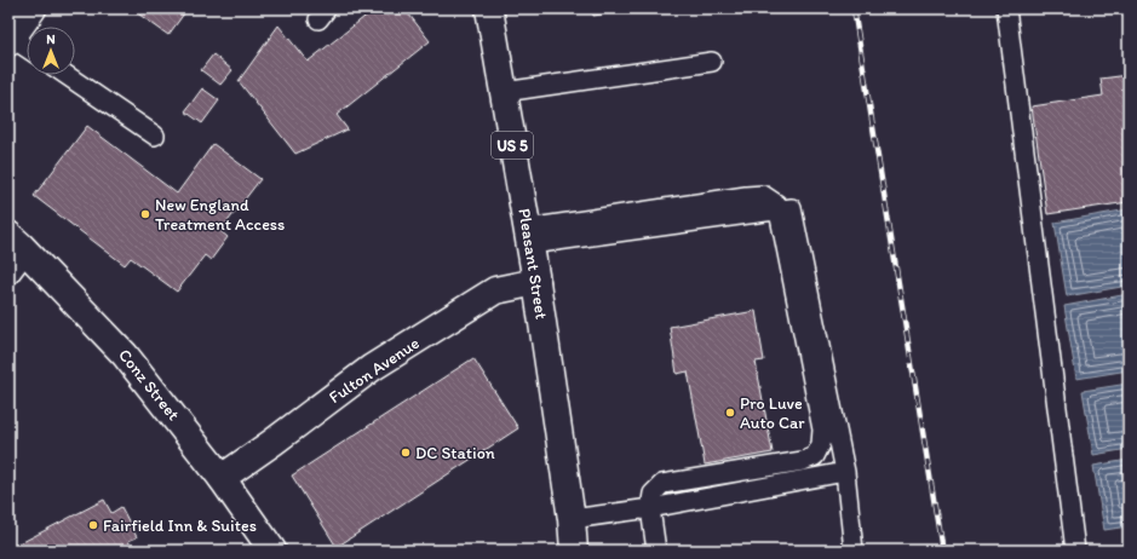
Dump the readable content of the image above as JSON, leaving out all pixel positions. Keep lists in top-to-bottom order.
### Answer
{
  "streets": {
    "main road": [
      "US 5",
      "Pleasant Street",
      "Fulton Avenue",
      "Conz Street"
    ]
  },
  "crossings": [
    ["Pleasant Street", "Fulton Avenue"],
    ["Fulton Avenue", "Conz Street"]
  ],
  "places": [
    "New England Treatment Access",
    "Pro Luve Auto Car",
    "DC Station",
    "Fairfield Inn & Suites"
  ],
  "north": "top"
}
